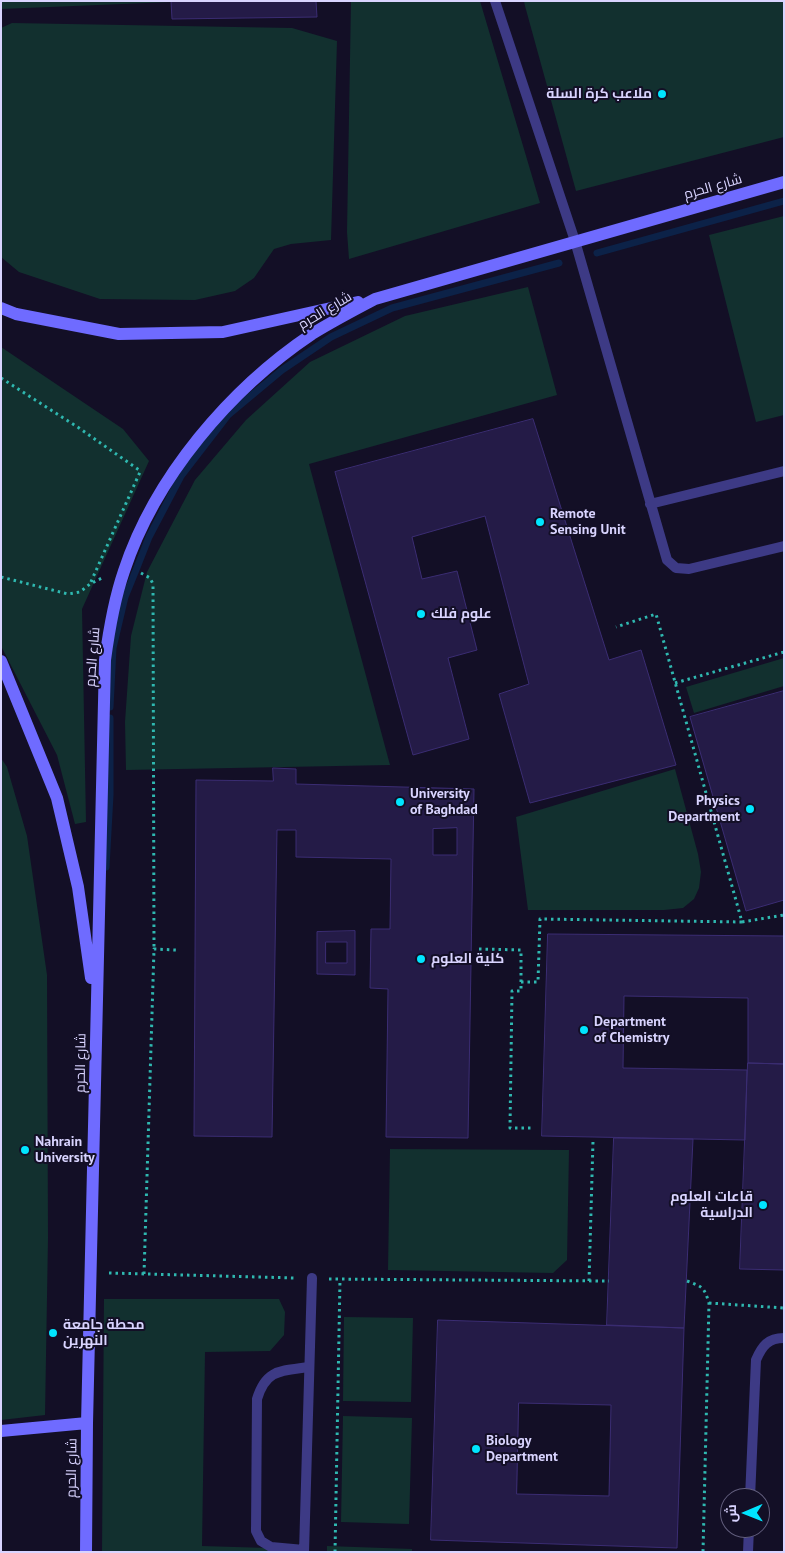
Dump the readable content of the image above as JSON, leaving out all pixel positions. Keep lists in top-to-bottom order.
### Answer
{
  "streets": {
    "street": ["شارع الحرم"]
  },
  "places": [
    "ملاعب كرة السلة",
    "Remote Sensing Unit",
    "علوم فلك",
    "University of Baghdad",
    "Physics Department",
    "كلية العلوم",
    "Department of Chemistry",
    "Nahrain University",
    "قاعات العلوم الدراسية",
    "محطة جامعة النهرين",
    "Biology Department"
  ],
  "north": "left"
}
